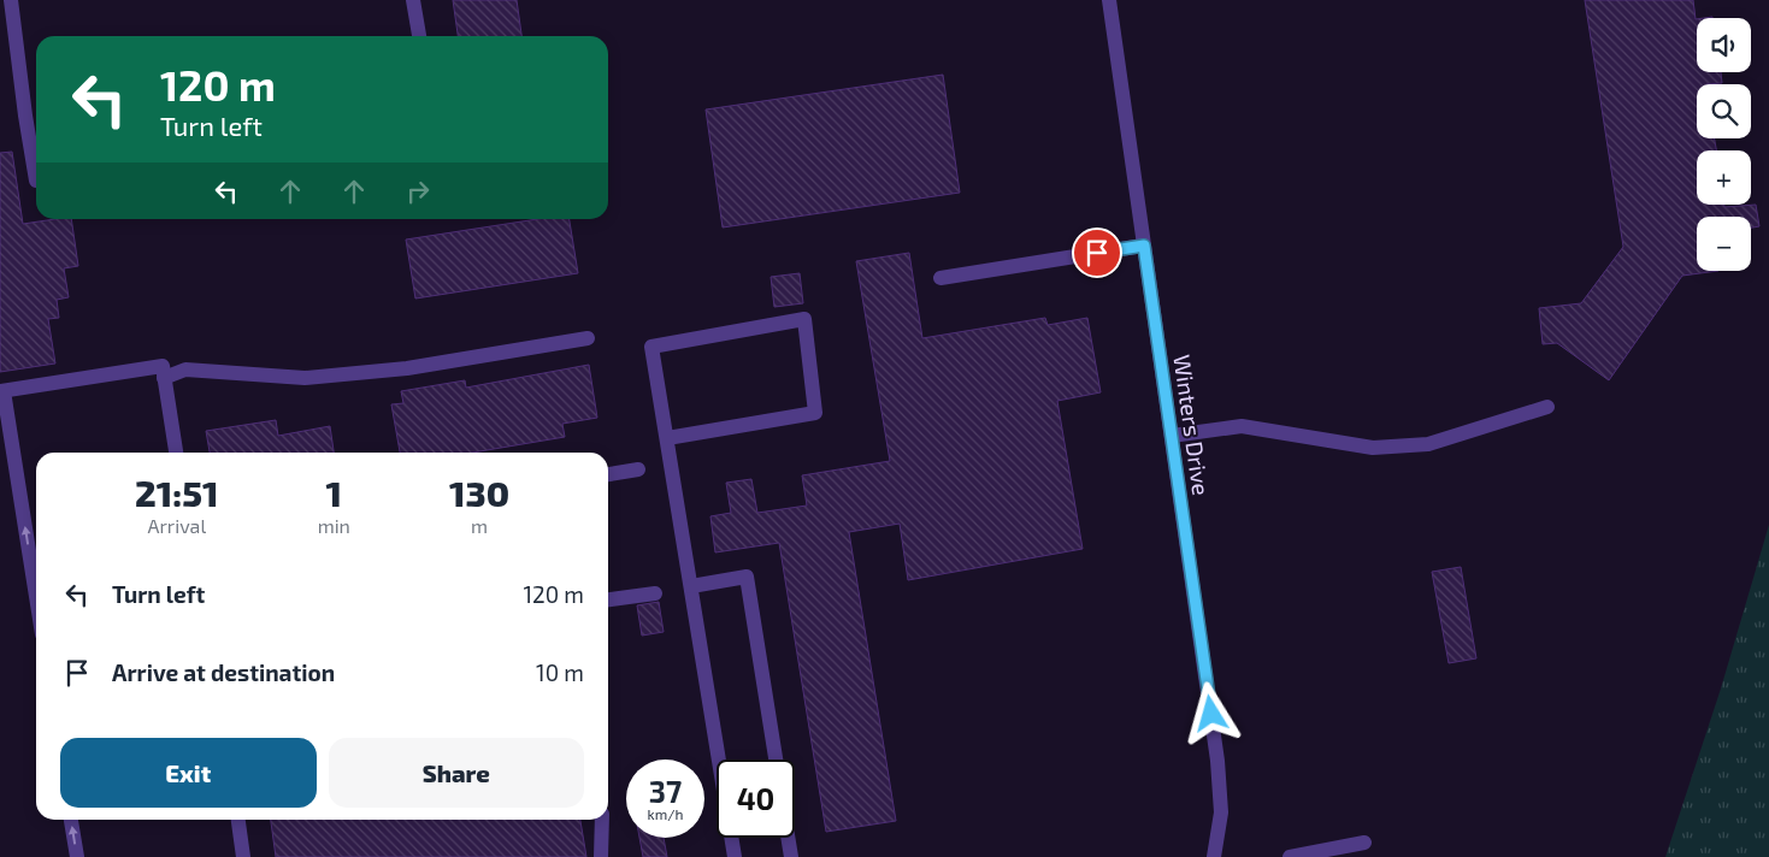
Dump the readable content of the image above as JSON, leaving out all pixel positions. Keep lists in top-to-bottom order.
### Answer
{
  "streets": {
    "street": ["Winters Drive"]
  },
  "page": {
    "map_buttons": ["+", "−"],
    "turn": ["120 m", "Turn left"],
    "eta": [
      "21:51",
      "Arrival",
      "1",
      "min",
      "130",
      "m"
    ],
    "list": [
      {
        "name": "Turn left",
        "value": "120 m"
      },
      {
        "name": "Arrive at destination",
        "value": "10 m"
      }
    ],
    "buttons": ["Exit", "Share"],
    "speed": "37 km/h",
    "limit": "40"
  }
}
